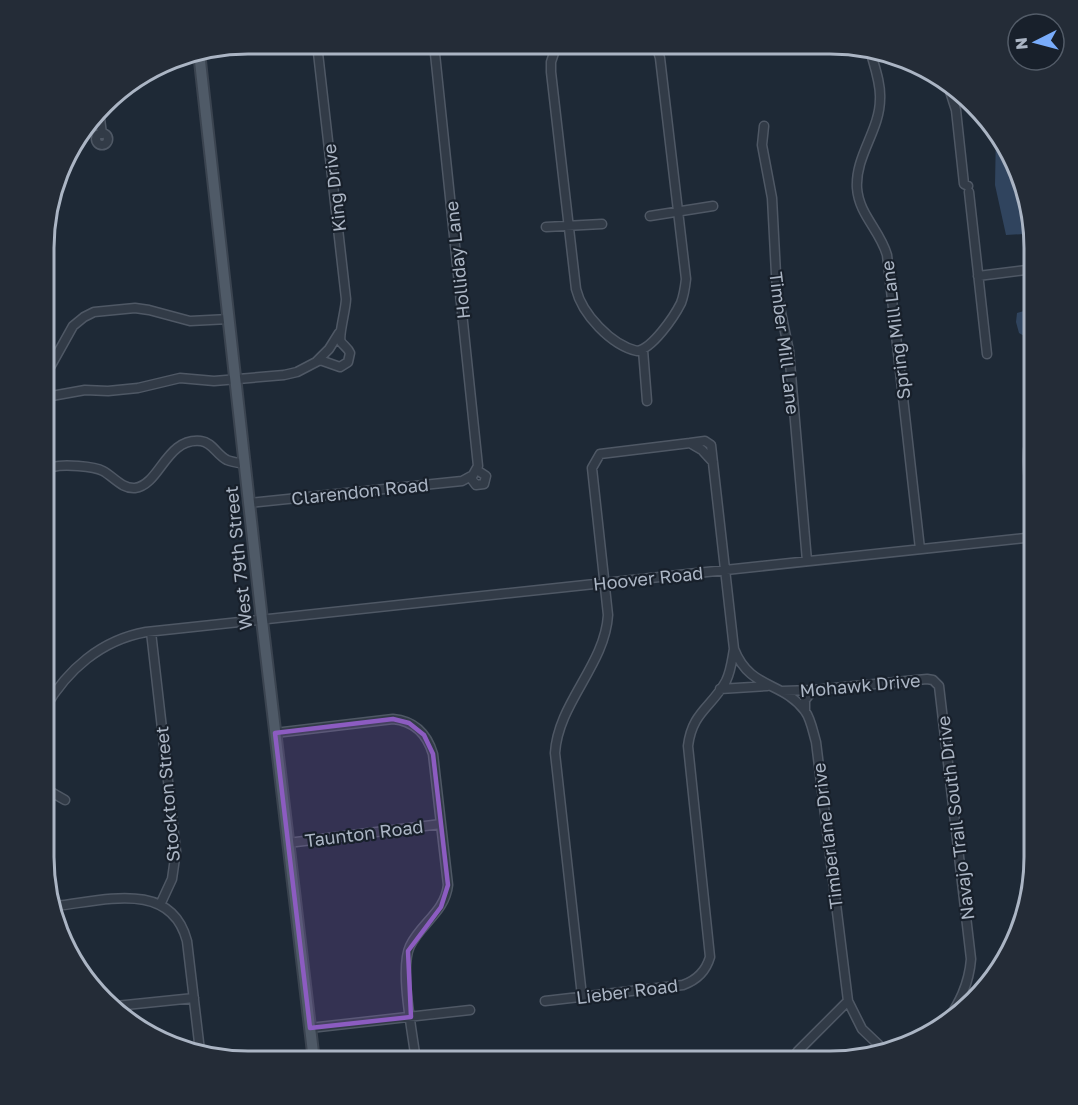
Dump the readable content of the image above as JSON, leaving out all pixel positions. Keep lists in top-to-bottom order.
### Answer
{
  "streets": {
    "main road": ["West 79th Street"],
    "street": [
      "King Drive",
      "Holliday Lane",
      "Spring Mill Lane",
      "Timber Mill Lane",
      "Clarendon Road",
      "Hoover Road",
      "Mohawk Drive",
      "Stockton Street",
      "Navajo Trail South Drive",
      "Taunton Road",
      "Timberlane Drive",
      "Lieber Road"
    ]
  },
  "crossings": [
    ["King Drive", "West 79th Street"],
    ["Holliday Lane", "Clarendon Road"],
    ["Spring Mill Lane", "Hoover Road"],
    ["Timber Mill Lane", "Hoover Road"],
    ["Clarendon Road", "West 79th Street"],
    ["West 79th Street", "Hoover Road"],
    ["West 79th Street", "Taunton Road"],
    ["Hoover Road", "Stockton Street"],
    ["Mohawk Drive", "Navajo Trail South Drive"],
    ["Mohawk Drive", "Timberlane Drive"]
  ],
  "north": "left"
}
